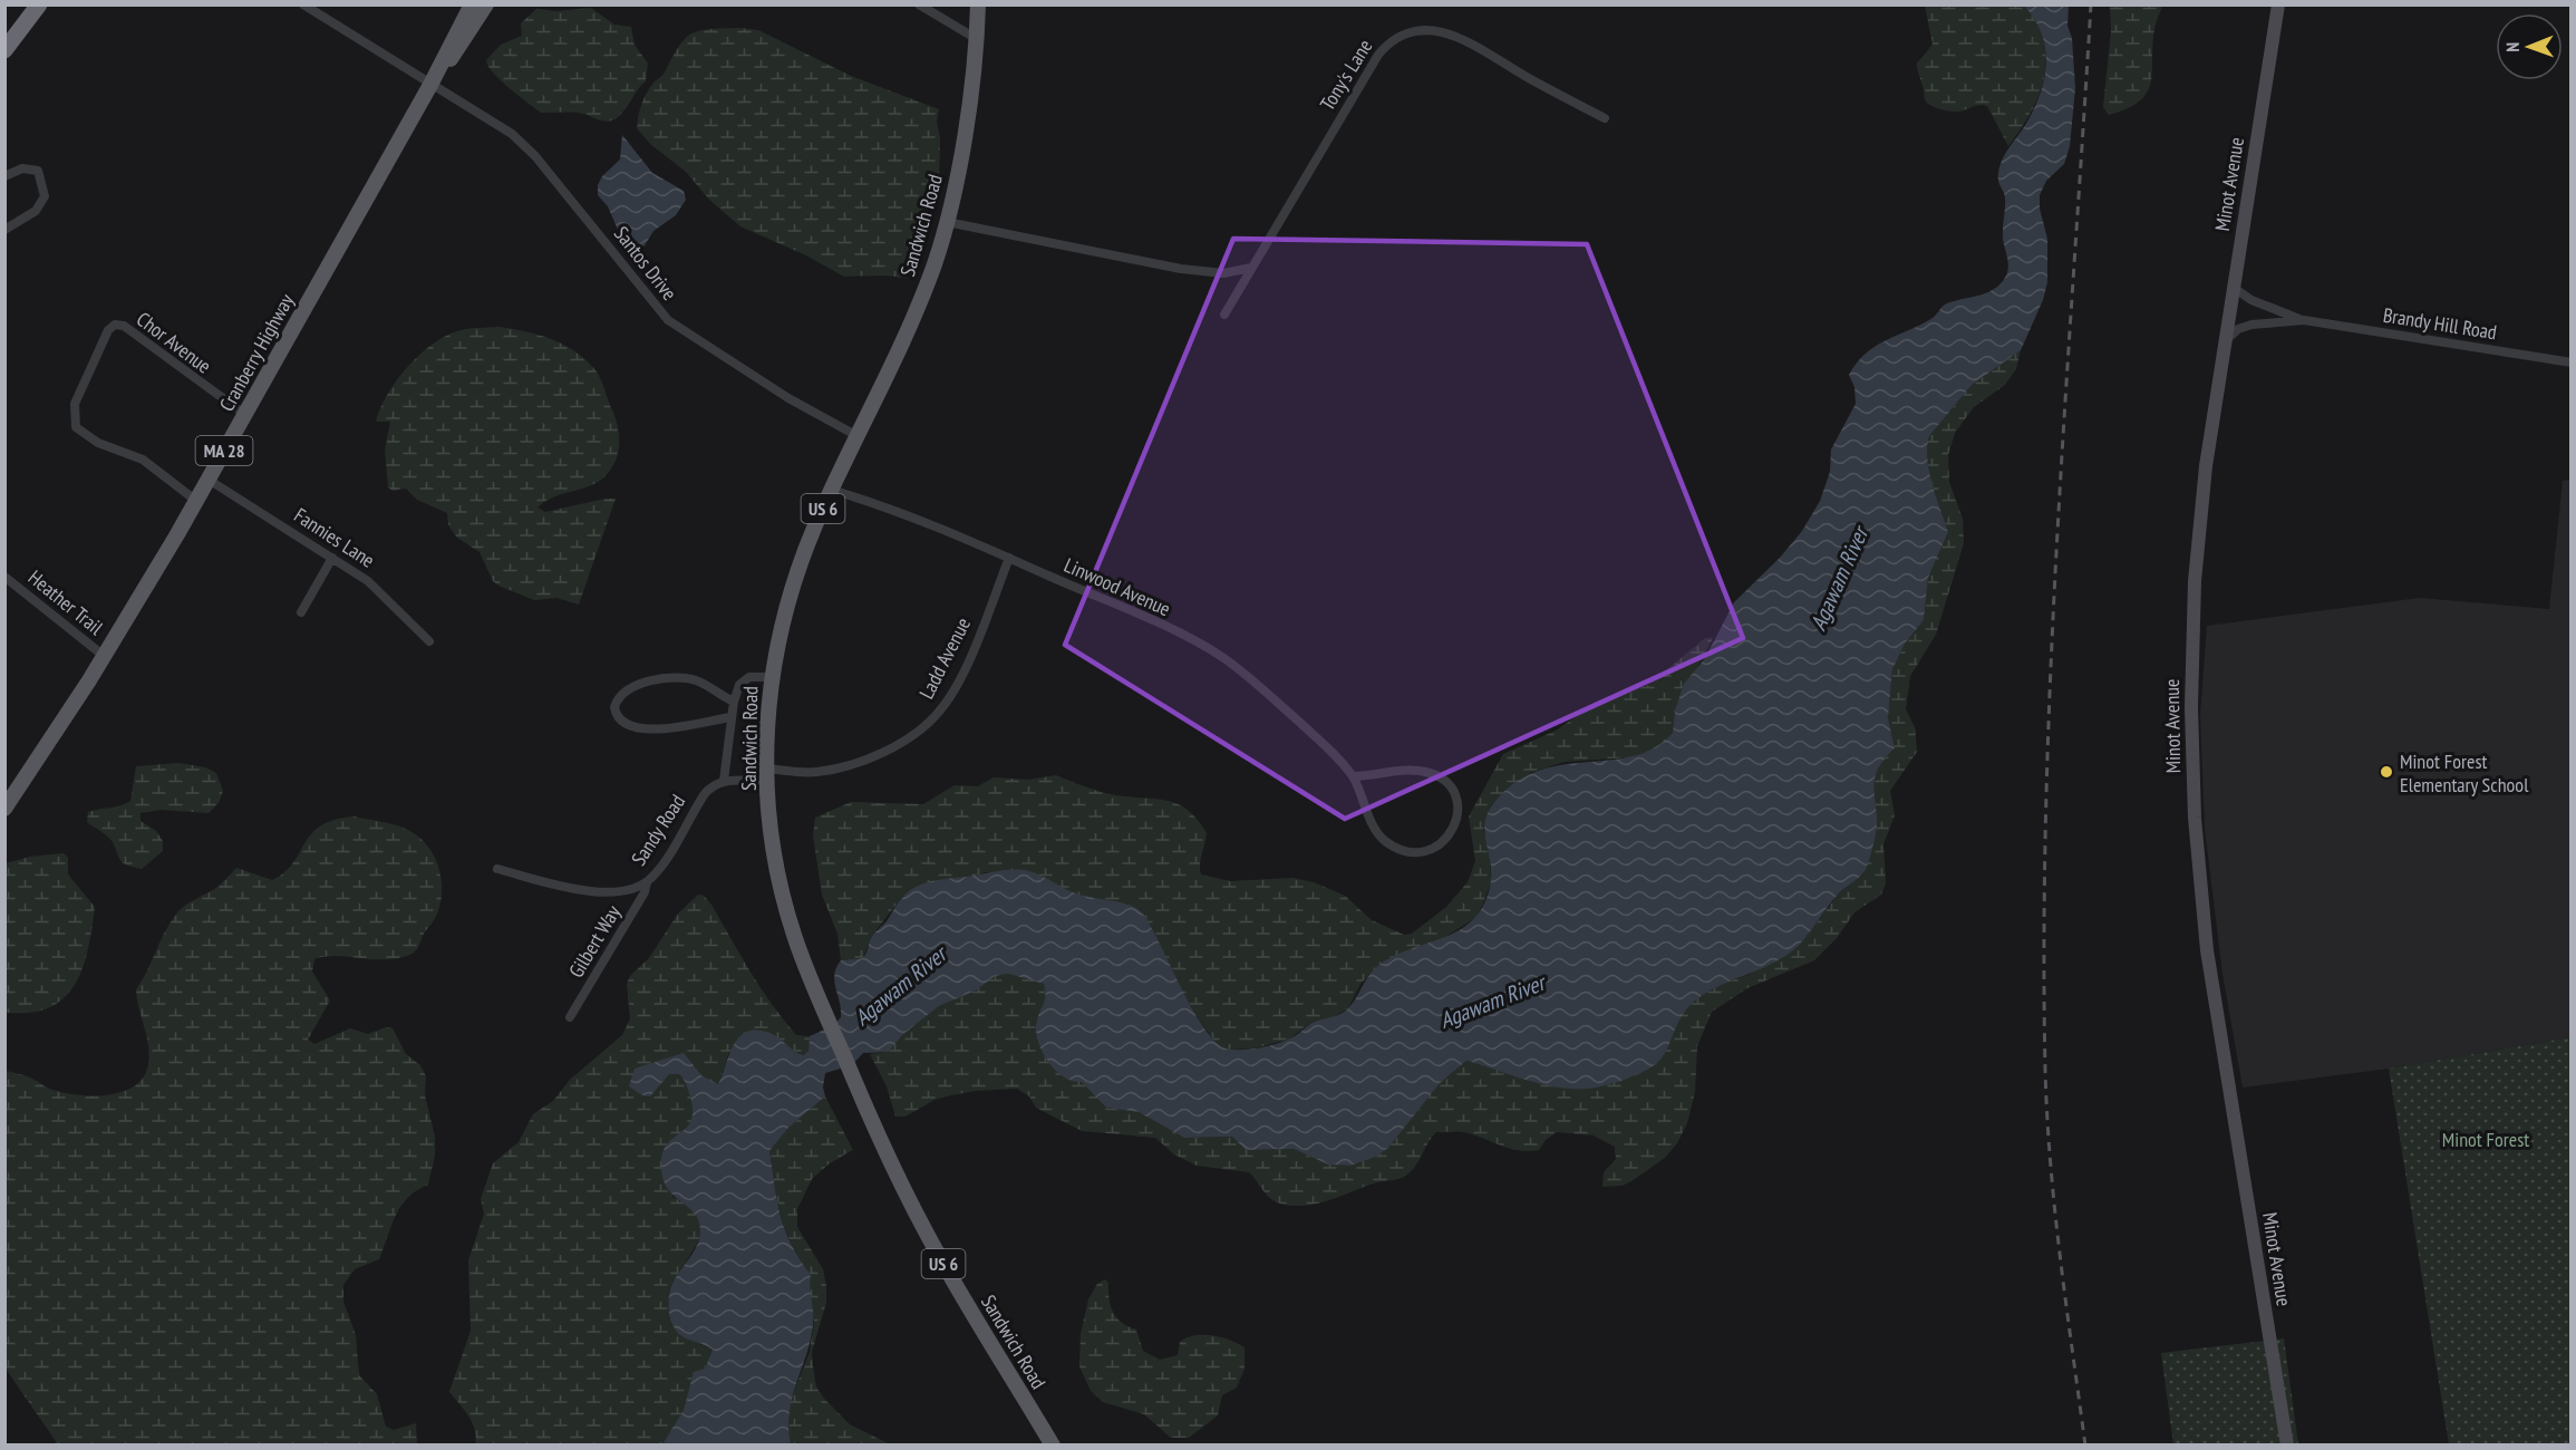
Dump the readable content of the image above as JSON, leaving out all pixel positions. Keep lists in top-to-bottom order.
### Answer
{
  "streets": {
    "main road": [
      "Minot Avenue",
      "Sandwich Road",
      "Cranberry Highway",
      "MA 28",
      "US 6"
    ],
    "street": [
      "Tony's Lane",
      "Santos Drive",
      "Brandy Hill Road",
      "Chor Avenue",
      "Fannies Lane",
      "Linwood Avenue",
      "Heather Trail",
      "Ladd Avenue",
      "Sandy Road",
      "Gilbert Way"
    ]
  },
  "crossings": [
    ["Minot Avenue", "Brandy Hill Road"],
    ["Sandwich Road", "Santos Drive"],
    ["Sandwich Road", "Linwood Avenue"],
    ["Sandwich Road", "Ladd Avenue"],
    ["Santos Drive", "Cranberry Highway"],
    ["Chor Avenue", "Cranberry Highway"],
    ["Cranberry Highway", "Fannies Lane"],
    ["Cranberry Highway", "Heather Trail"],
    ["Linwood Avenue", "Ladd Avenue"],
    ["Sandy Road", "Gilbert Way"]
  ],
  "water": ["Agawam River"],
  "parks": ["Minot Forest"],
  "places": ["Minot Forest Elementary School"],
  "north": "left"
}
